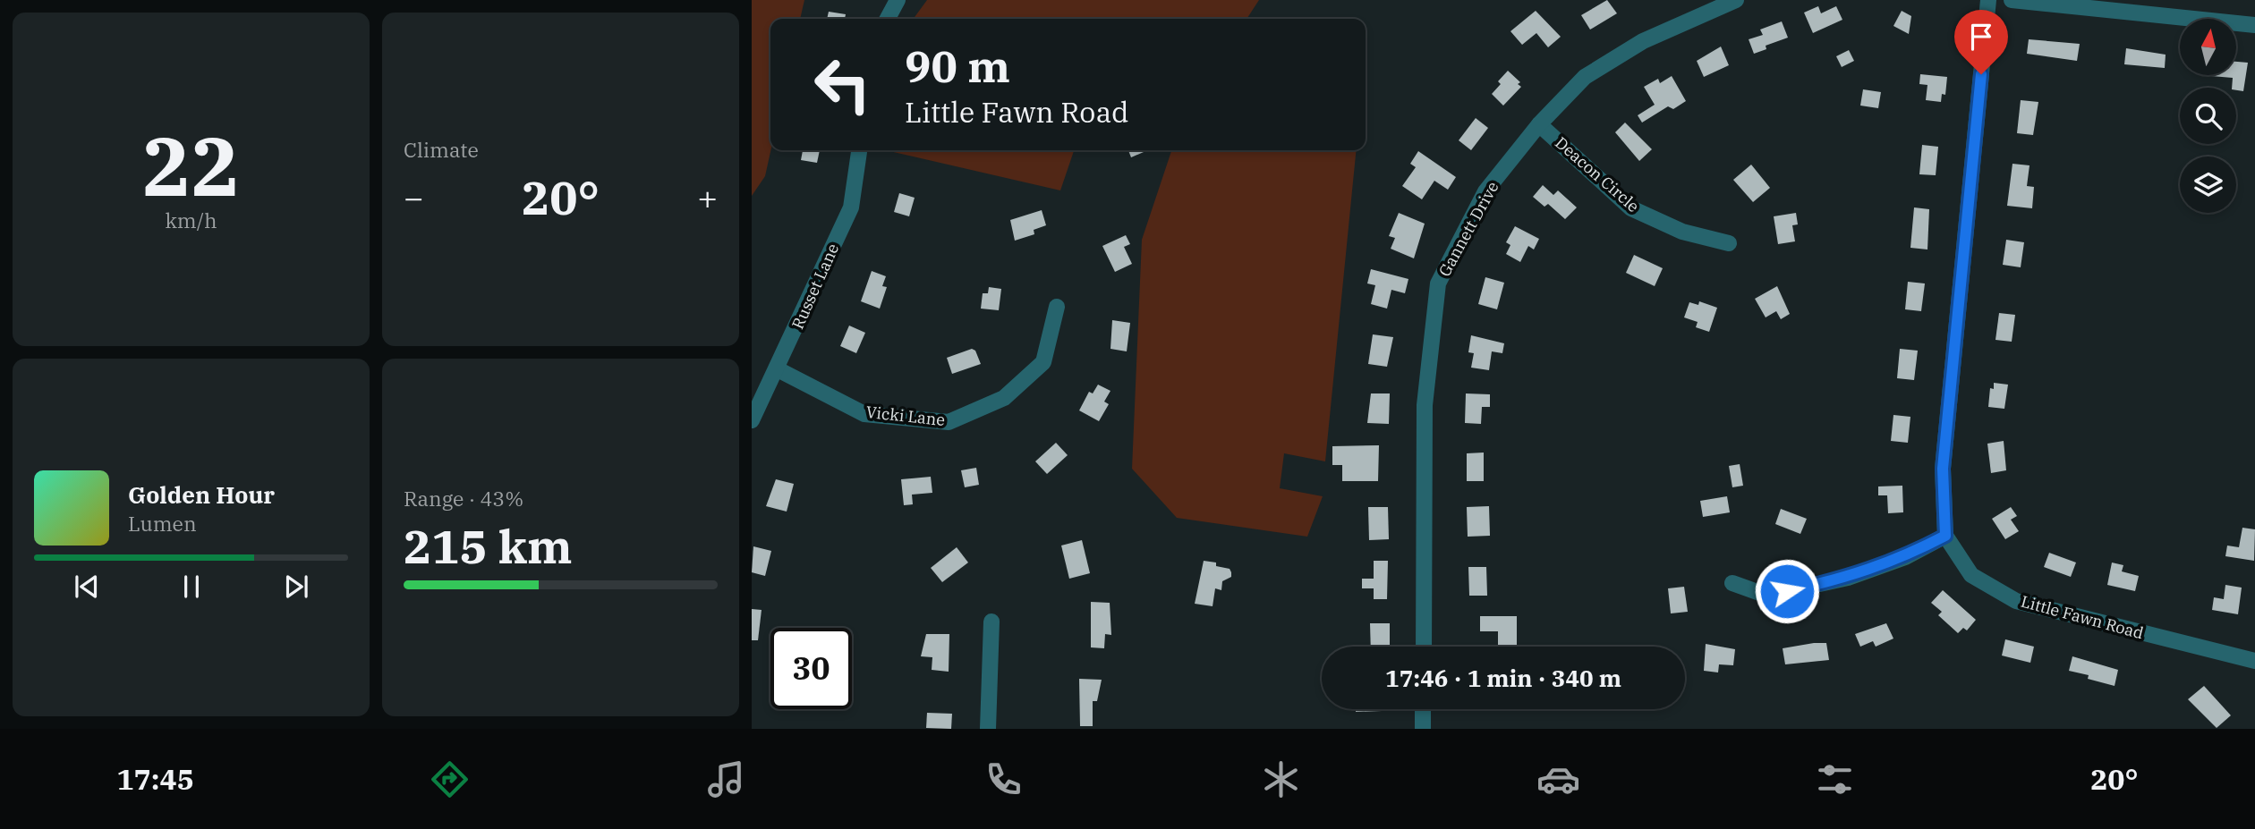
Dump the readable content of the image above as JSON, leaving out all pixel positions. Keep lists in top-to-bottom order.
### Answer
{
  "streets": {
    "street": [
      "Deacon Circle",
      "Gannett Drive",
      "Russet Lane",
      "Vicki Lane",
      "Little Fawn Road"
    ]
  },
  "crossings": [
    ["Deacon Circle", "Gannett Drive"],
    ["Russet Lane", "Vicki Lane"]
  ],
  "north": "top",
  "page": {
    "tile": [
      ["22", "km/h"],
      "Climate",
      ["Range · 43%", "215 km"]
    ],
    "turn": ["90 m", "Little Fawn Road"],
    "heat": ["−", "20°", "+"],
    "song": ["Golden Hour", "Lumen"],
    "limit": "30",
    "trip": "17:46 · 1 min · 340 m",
    "tabs": ["17:45", "20°"]
  }
}
